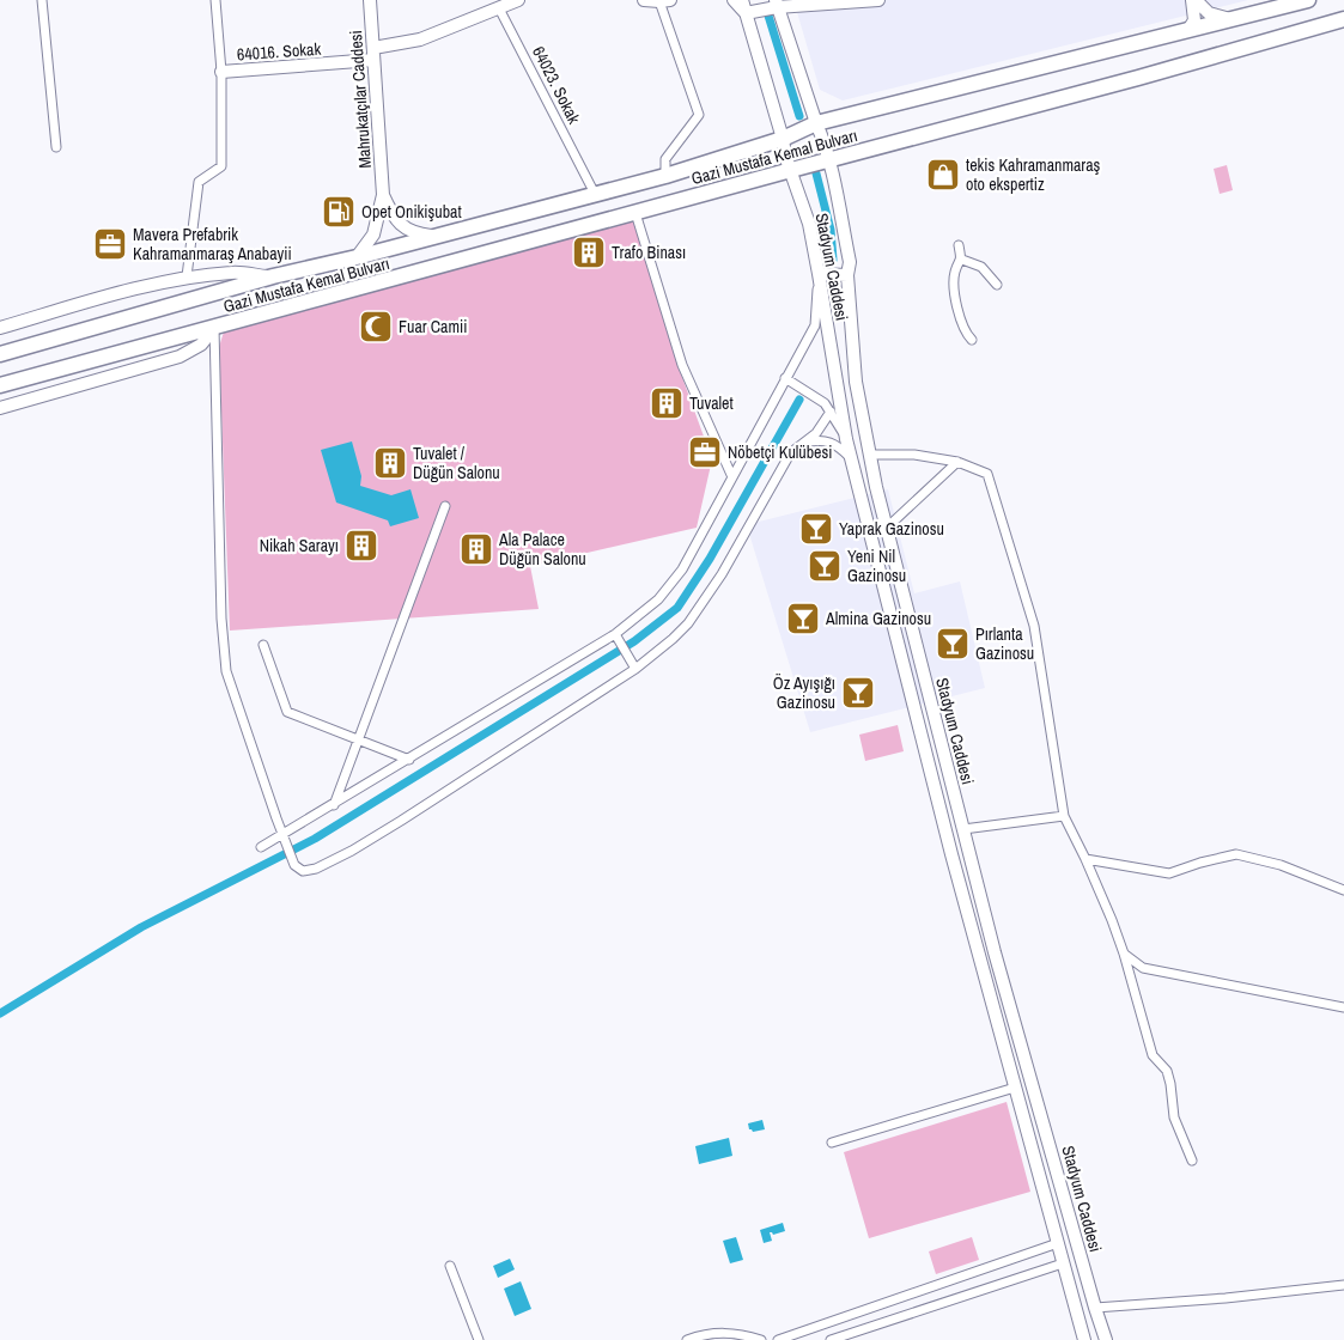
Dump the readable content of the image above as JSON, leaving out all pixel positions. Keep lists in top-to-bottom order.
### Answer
{
  "streets": {
    "highway": ["Gazi Mustafa Kemal Bulvarı"],
    "main road": ["64016. Sokak", "Mahrukatçılar Caddesi", "Stadyum Caddesi"],
    "street": ["64023. Sokak"]
  },
  "crossings": [
    ["64016. Sokak", "64023. Sokak"],
    ["64016. Sokak", "Mahrukatçılar Caddesi"],
    ["64023. Sokak", "Gazi Mustafa Kemal Bulvarı"],
    ["Mahrukatçılar Caddesi", "Gazi Mustafa Kemal Bulvarı"],
    ["Gazi Mustafa Kemal Bulvarı", "Stadyum Caddesi"]
  ],
  "places": {
    "shop": ["tekis Kahramanmaraş oto ekspertiz"],
    "fuel station": ["Opet Onikişubat"],
    "office": ["Mavera Prefabrik Kahramanmaraş Anabayii", "Nöbetçi Kulübesi"],
    "building": [
      "Trafo Binası",
      "Tuvalet",
      "Tuvalet / Düğün Salonu",
      "Nikah Sarayı",
      "Ala Palace Düğün Salonu"
    ],
    "mosque": ["Fuar Camii"],
    "bar": [
      "Yaprak Gazinosu",
      "Yeni Nil Gazinosu",
      "Almina Gazinosu",
      "Pırlanta Gazinosu",
      "Öz Ayışığı Gazinosu"
    ]
  }
}
